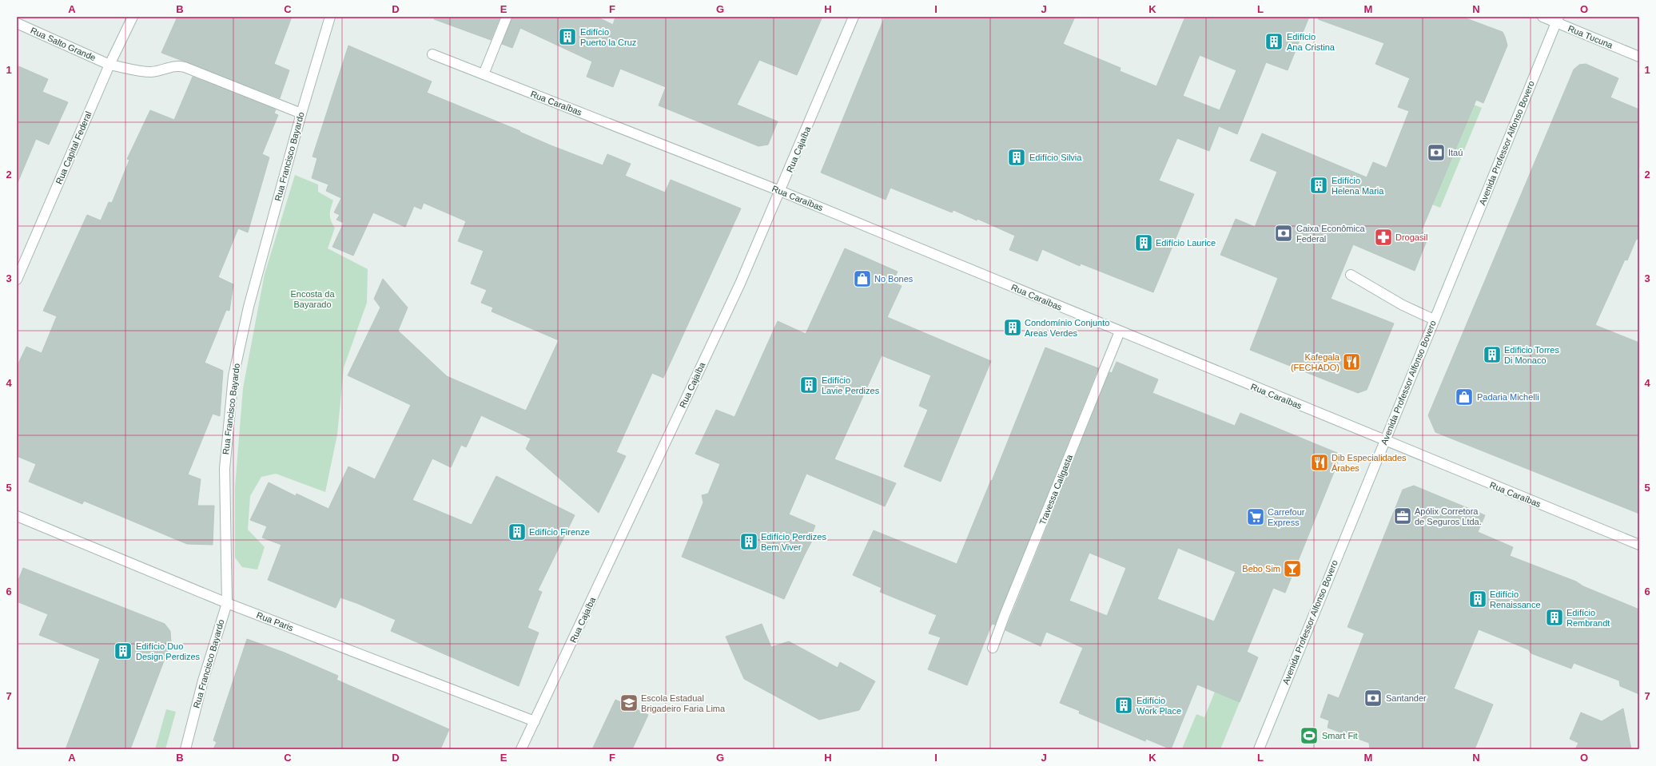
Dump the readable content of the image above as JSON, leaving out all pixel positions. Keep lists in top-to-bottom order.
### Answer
{
  "streets": {
    "street": [
      "Rua Tucuna",
      "Rua Salto Grande",
      "Rua Caraíbas",
      "Avenida Professor Alfonso Bovero",
      "Rua Capital Federal",
      "Rua Cajaíba",
      "Rua Francisco Bayardo",
      "Travessa Caligasta",
      "Rua Paris"
    ]
  },
  "crossings": [
    ["Rua Tucuna", "Avenida Professor Alfonso Bovero"],
    ["Rua Salto Grande", "Rua Capital Federal"],
    ["Rua Salto Grande", "Rua Francisco Bayardo"],
    ["Rua Caraíbas", "Avenida Professor Alfonso Bovero"],
    ["Rua Caraíbas", "Rua Cajaíba"],
    ["Rua Caraíbas", "Travessa Caligasta"],
    ["Rua Cajaíba", "Rua Paris"],
    ["Rua Francisco Bayardo", "Rua Paris"]
  ],
  "parks": ["Encosta da Bayarado"],
  "places": {
    "building": [
      "Edifício Puerto la Cruz",
      "Edifício Ana Cristina",
      "Edifício Silvia",
      "Edifício Helena Maria",
      "Edifício Laurice",
      "Condomínio Conjunto Areas Verdes",
      "Edificio Torres Di Monaco",
      "Edifício Lavie Perdizes",
      "Edifício Firenze",
      "Edifício Perdizes Bem Viver",
      "Edifício Renaissance",
      "Edifício Rembrandt",
      "Edifício Duo Design Perdizes",
      "Edifício Work Place"
    ],
    "bank": ["Itaú", "Caixa Econômica Federal", "Santander"],
    "pharmacy": ["Drogasil"],
    "shop": ["No Bones", "Padaria Michelli"],
    "restaurant": ["Kafegala (FECHADO)", "Dib Especialidades Árabes"],
    "office": ["Apólix Corretora de Seguros Ltda."],
    "supermarket": ["Carrefour Express"],
    "bar": ["Bebo Sim"],
    "school or university": ["Escola Estadual Brigadeiro Faria Lima"],
    "sports": ["Smart Fit"]
  },
  "grid": {
    "columns": [
      "A",
      "B",
      "C",
      "D",
      "E",
      "F",
      "G",
      "H",
      "I",
      "J",
      "K",
      "L",
      "M",
      "N",
      "O"
    ],
    "rows": [
      "1",
      "2",
      "3",
      "4",
      "5",
      "6",
      "7"
    ]
  }
}
